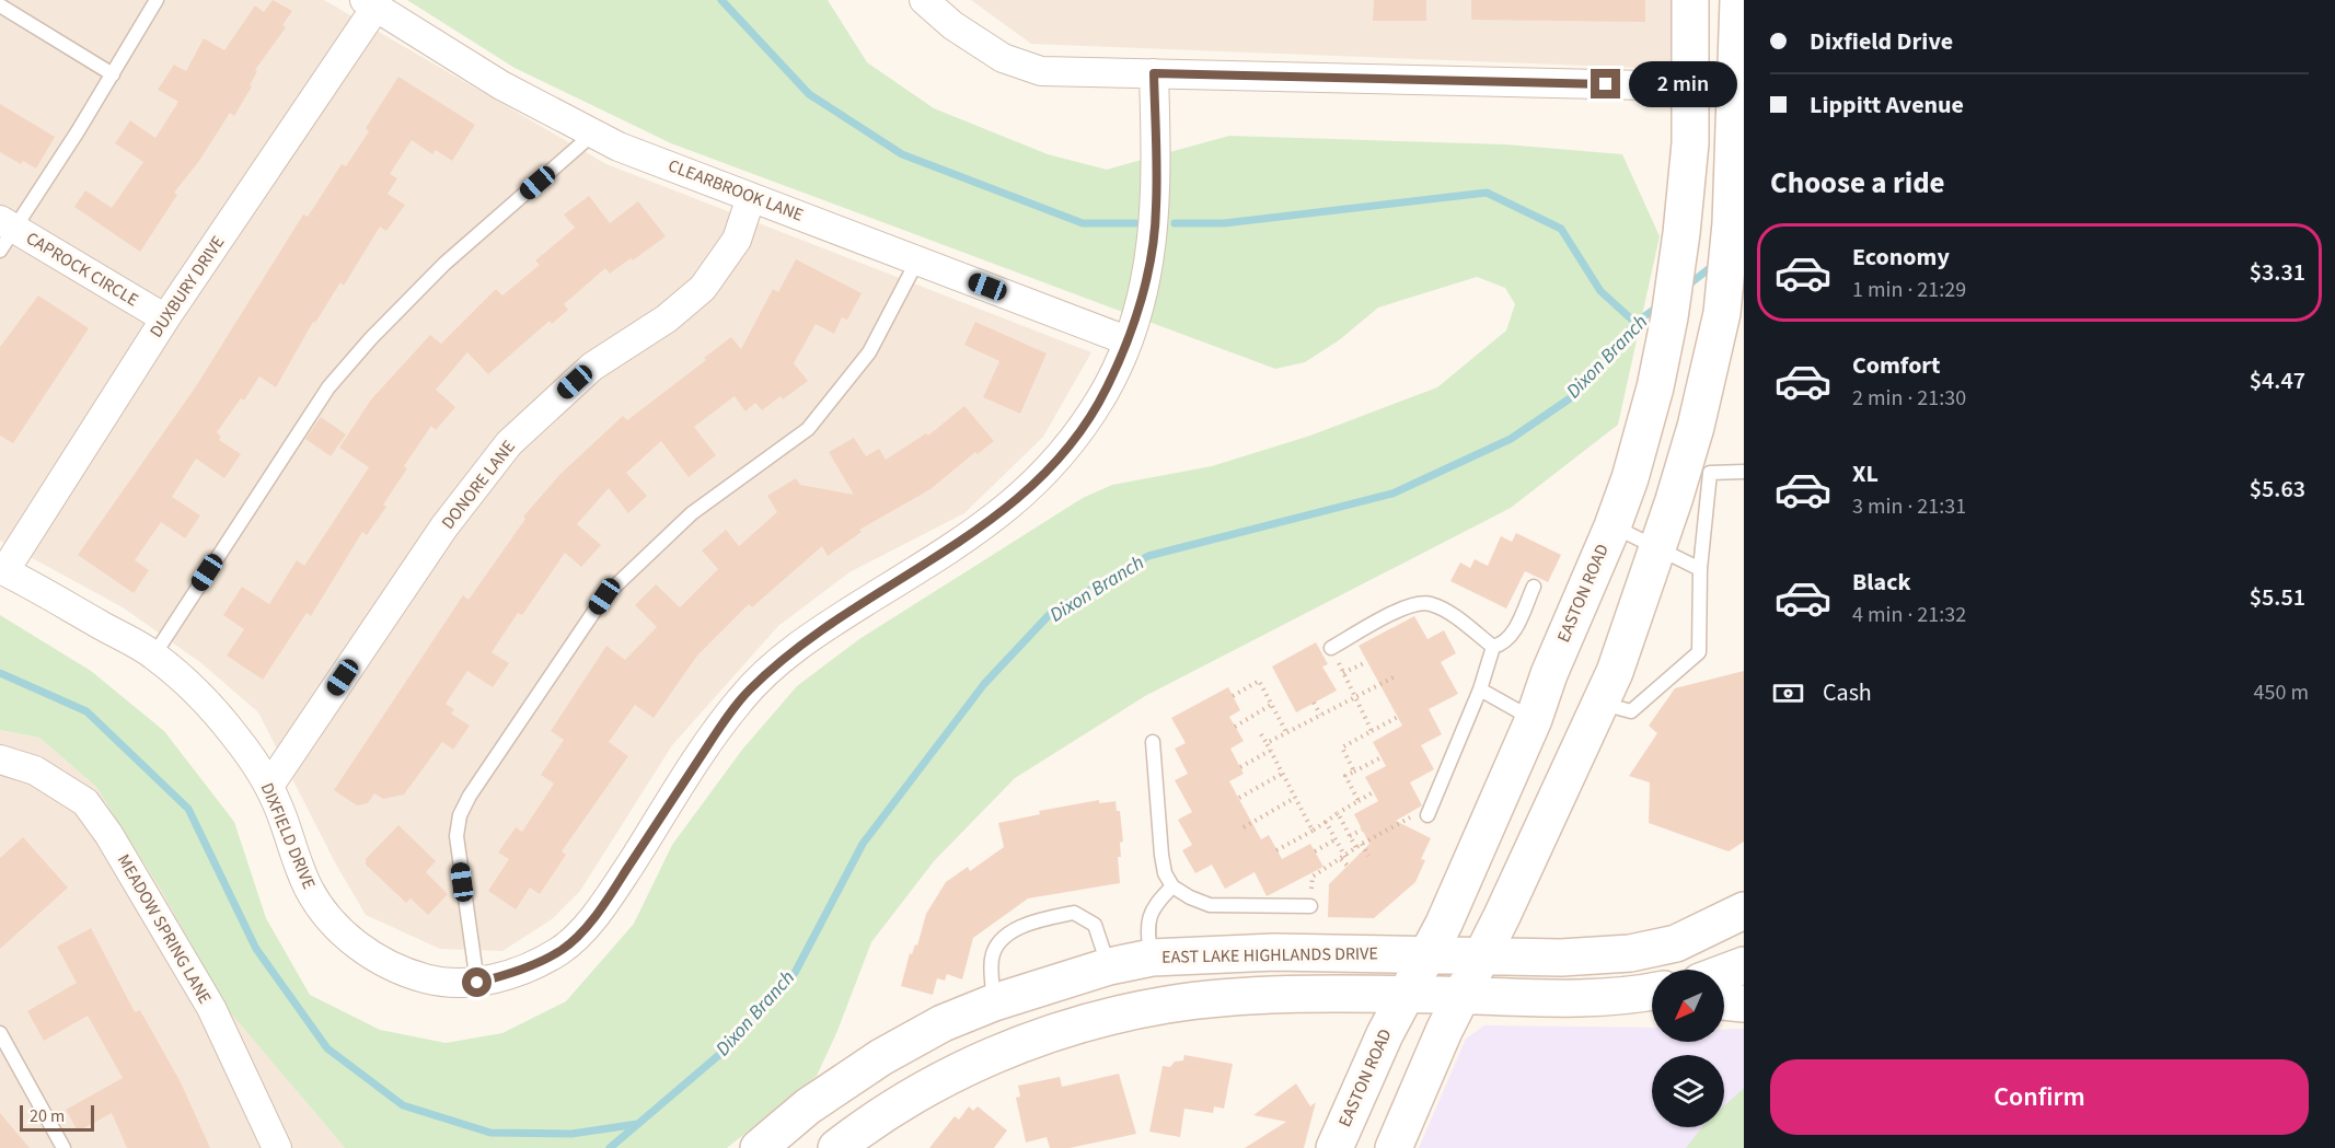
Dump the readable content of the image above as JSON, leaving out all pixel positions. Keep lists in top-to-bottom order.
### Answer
{
  "streets": {
    "main road": ["EASTON ROAD", "EAST LAKE HIGHLANDS DRIVE"],
    "street": [
      "CLEARBROOK LANE",
      "CAPROCK CIRCLE",
      "DUXBURY DRIVE",
      "DONORE LANE",
      "DIXFIELD DRIVE",
      "MEADOW SPRING LANE"
    ]
  },
  "crossings": [
    ["CLEARBROOK LANE", "DUXBURY DRIVE"],
    ["CLEARBROOK LANE", "DONORE LANE"],
    ["CLEARBROOK LANE", "DIXFIELD DRIVE"],
    ["CAPROCK CIRCLE", "DUXBURY DRIVE"],
    ["DUXBURY DRIVE", "DIXFIELD DRIVE"],
    ["DONORE LANE", "DIXFIELD DRIVE"],
    ["EASTON ROAD", "EAST LAKE HIGHLANDS DRIVE"]
  ],
  "water": ["Dixon Branch"],
  "scale_bar": "20 m",
  "north": "bottom left",
  "page": {
    "banner": ["Dixfield Drive", "Lippitt Avenue"],
    "bubble": "2 min",
    "heading": "Choose a ride",
    "list": [
      {
        "name": "Economy",
        "note": "1 min · 21:29",
        "value": "$3.31"
      },
      {
        "name": "Comfort",
        "note": "2 min · 21:30",
        "value": "$4.47"
      },
      {
        "name": "XL",
        "note": "3 min · 21:31",
        "value": "$5.63"
      },
      {
        "name": "Black",
        "note": "4 min · 21:32",
        "value": "$5.51"
      }
    ],
    "pay": ["Cash", "450 m"],
    "buttons": "Confirm",
    "scale": "20 m"
  }
}
